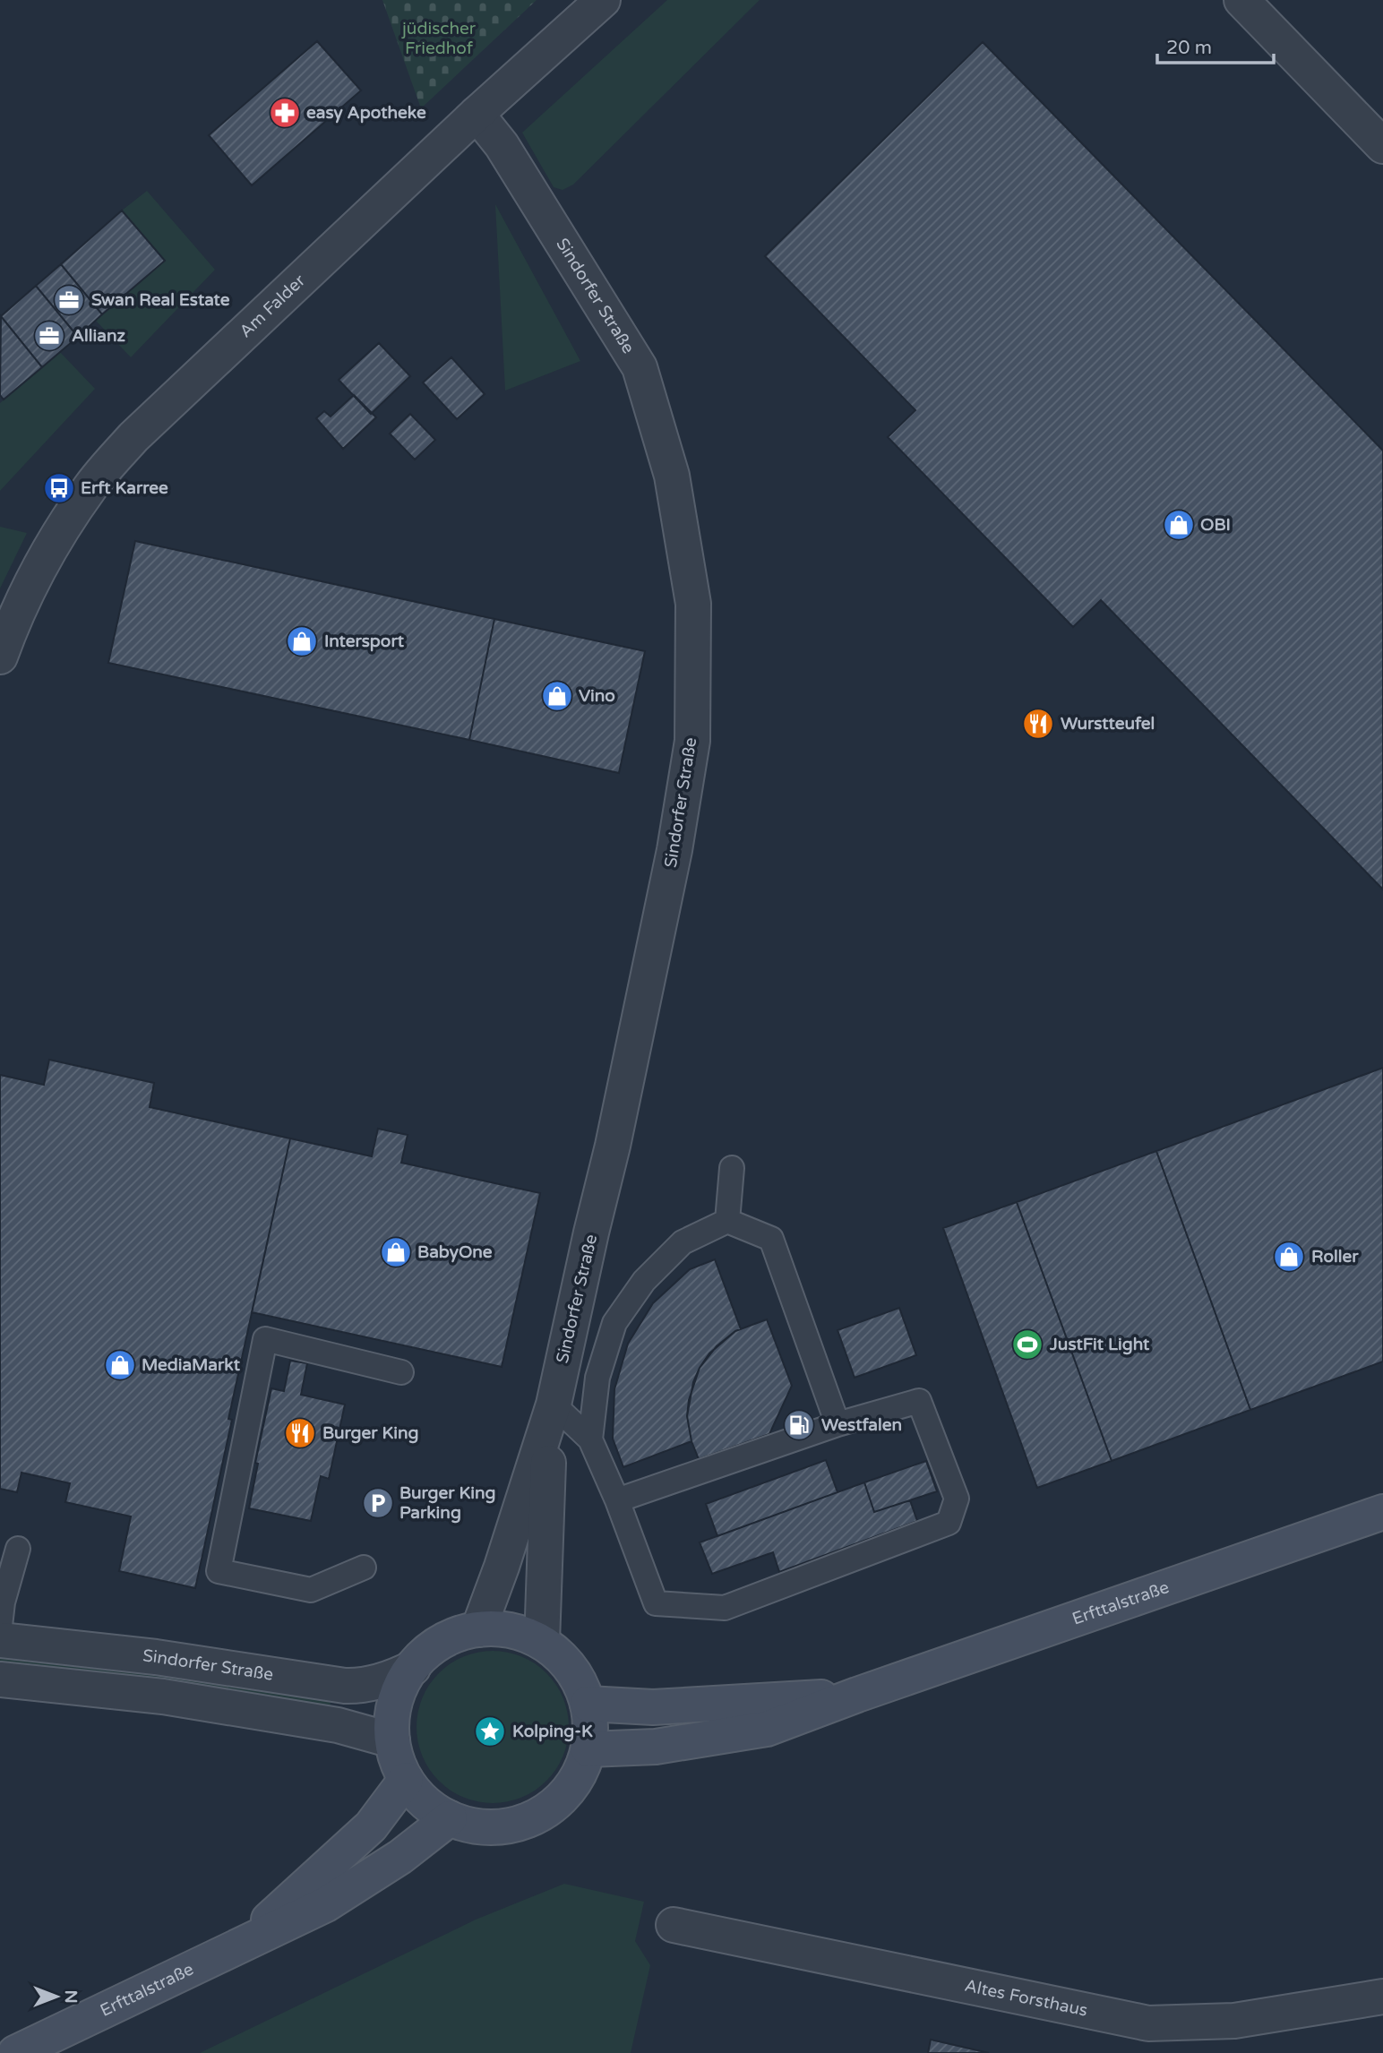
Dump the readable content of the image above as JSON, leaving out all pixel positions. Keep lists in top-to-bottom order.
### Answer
{
  "streets": {
    "main road": ["Erfttalstraße"],
    "street": ["Sindorfer Straße", "Am Falder", "Altes Forsthaus"]
  },
  "crossings": [
    ["Sindorfer Straße", "Am Falder"],
    ["Sindorfer Straße", "Erfttalstraße"]
  ],
  "parks": ["jüdischer Friedhof"],
  "places": {
    "pharmacy": ["easy Apotheke"],
    "office": ["Swan Real Estate", "Allianz"],
    "bus stop": ["Erft Karree"],
    "shop": [
      "OBI",
      "Intersport",
      "Vino",
      "BabyOne",
      "Roller",
      "MediaMarkt"
    ],
    "restaurant": ["Wurstteufel", "Burger King"],
    "sports": ["JustFit Light"],
    "fuel station": ["Westfalen"],
    "parking": ["Burger King Parking"],
    "place": ["Kolping-K"]
  },
  "scale_bar": "20 m",
  "north": "right"
}
